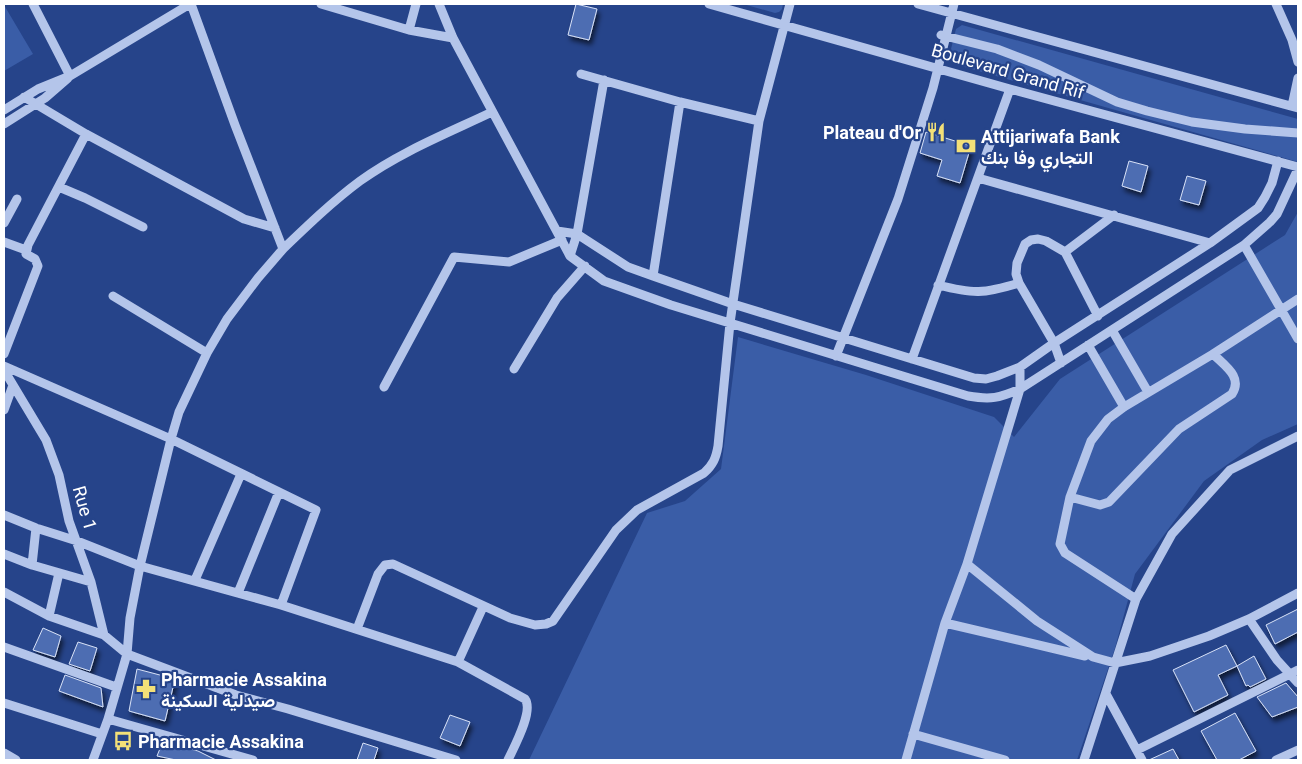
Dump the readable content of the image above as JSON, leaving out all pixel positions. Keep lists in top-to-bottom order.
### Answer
{
  "streets": {
    "street": ["Boulevard Grand Rif", "Rue 1"]
  },
  "places": {
    "restaurant": ["Plateau d'Or"],
    "bank": ["Attijariwafa Bank التجاري وفا بنك"],
    "pharmacy": ["Pharmacie Assakina صيدلية السكينة"],
    "bus stop": ["Pharmacie Assakina"]
  }
}
